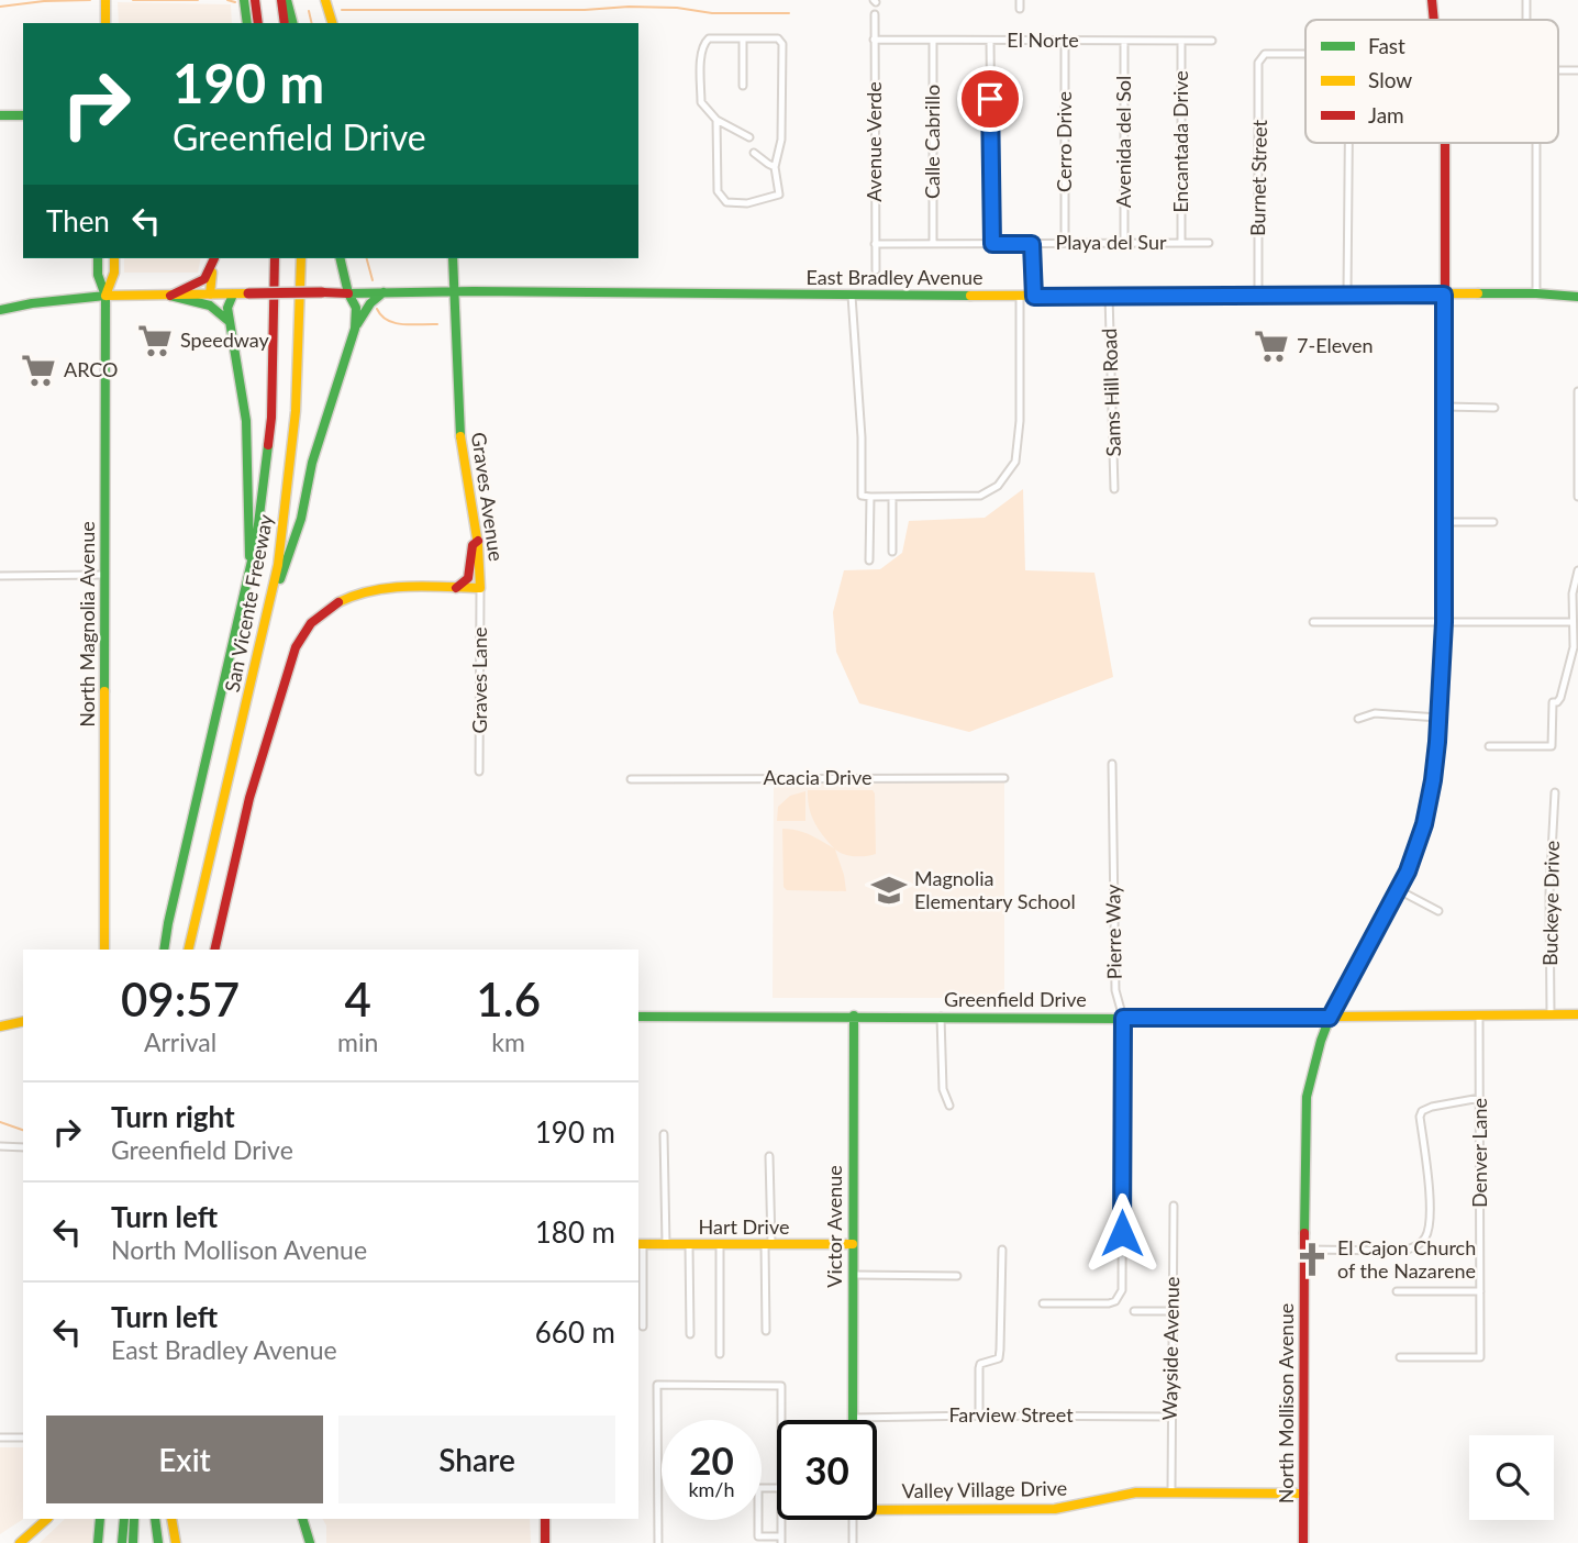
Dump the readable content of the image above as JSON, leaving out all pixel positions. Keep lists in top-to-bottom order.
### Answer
{
  "streets": {
    "main road": [
      "East Bradley Avenue",
      "Graves Avenue",
      "San Vicente Freeway",
      "North Magnolia Avenue",
      "Greenfield Drive",
      "Victor Avenue",
      "Hart Drive",
      "North Mollison Avenue",
      "Valley Village Drive"
    ],
    "street": [
      "El Norte",
      "Avenue Verde",
      "Calle Cabrillo",
      "Cerro Drive",
      "Avenida del Sol",
      "Encantada Drive",
      "Burnet Street",
      "Playa del Sur",
      "Sams Hill Road",
      "Graves Lane",
      "Acacia Drive",
      "Buckeye Drive",
      "Pierre Way",
      "Denver Lane",
      "Wayside Avenue",
      "Farview Street"
    ]
  },
  "crossings": [
    ["El Norte", "Avenue Verde"],
    ["El Norte", "Calle Cabrillo"],
    ["El Norte", "Cerro Drive"],
    ["El Norte", "Avenida del Sol"],
    ["El Norte", "Encantada Drive"],
    ["Avenue Verde", "Playa del Sur"],
    ["Calle Cabrillo", "Playa del Sur"],
    ["Cerro Drive", "Playa del Sur"],
    ["Avenida del Sol", "Playa del Sur"],
    ["Encantada Drive", "Playa del Sur"],
    ["Burnet Street", "East Bradley Avenue"],
    ["East Bradley Avenue", "Sams Hill Road"],
    ["East Bradley Avenue", "Graves Avenue"],
    ["East Bradley Avenue", "North Mollison Avenue"],
    ["Graves Avenue", "Graves Lane"],
    ["Buckeye Drive", "Greenfield Drive"],
    ["Pierre Way", "Greenfield Drive"],
    ["Greenfield Drive", "Denver Lane"],
    ["Greenfield Drive", "Victor Avenue"],
    ["Greenfield Drive", "North Mollison Avenue"],
    ["Victor Avenue", "Hart Drive"],
    ["Victor Avenue", "Farview Street"],
    ["Wayside Avenue", "Farview Street"],
    ["Wayside Avenue", "Valley Village Drive"],
    ["North Mollison Avenue", "Valley Village Drive"]
  ],
  "places": {
    "supermarket": ["Speedway", "7-Eleven", "ARCO"],
    "school or university": ["Magnolia Elementary School"],
    "church": ["El Cajon Church of the Nazarene"]
  },
  "legend": ["Fast", "Slow", "Jam"],
  "page": {
    "turn": ["190 m", "Greenfield Drive"],
    "then": "Then",
    "eta": [
      "09:57",
      "Arrival",
      "4",
      "min",
      "1.6",
      "km"
    ],
    "list": [
      {
        "name": "Turn right",
        "note": "Greenfield Drive",
        "value": "190 m"
      },
      {
        "name": "Turn left",
        "note": "North Mollison Avenue",
        "value": "180 m"
      },
      {
        "name": "Turn left",
        "note": "East Bradley Avenue",
        "value": "660 m"
      }
    ],
    "buttons": ["Exit", "Share"],
    "speed": "20 km/h",
    "limit": "30"
  }
}
